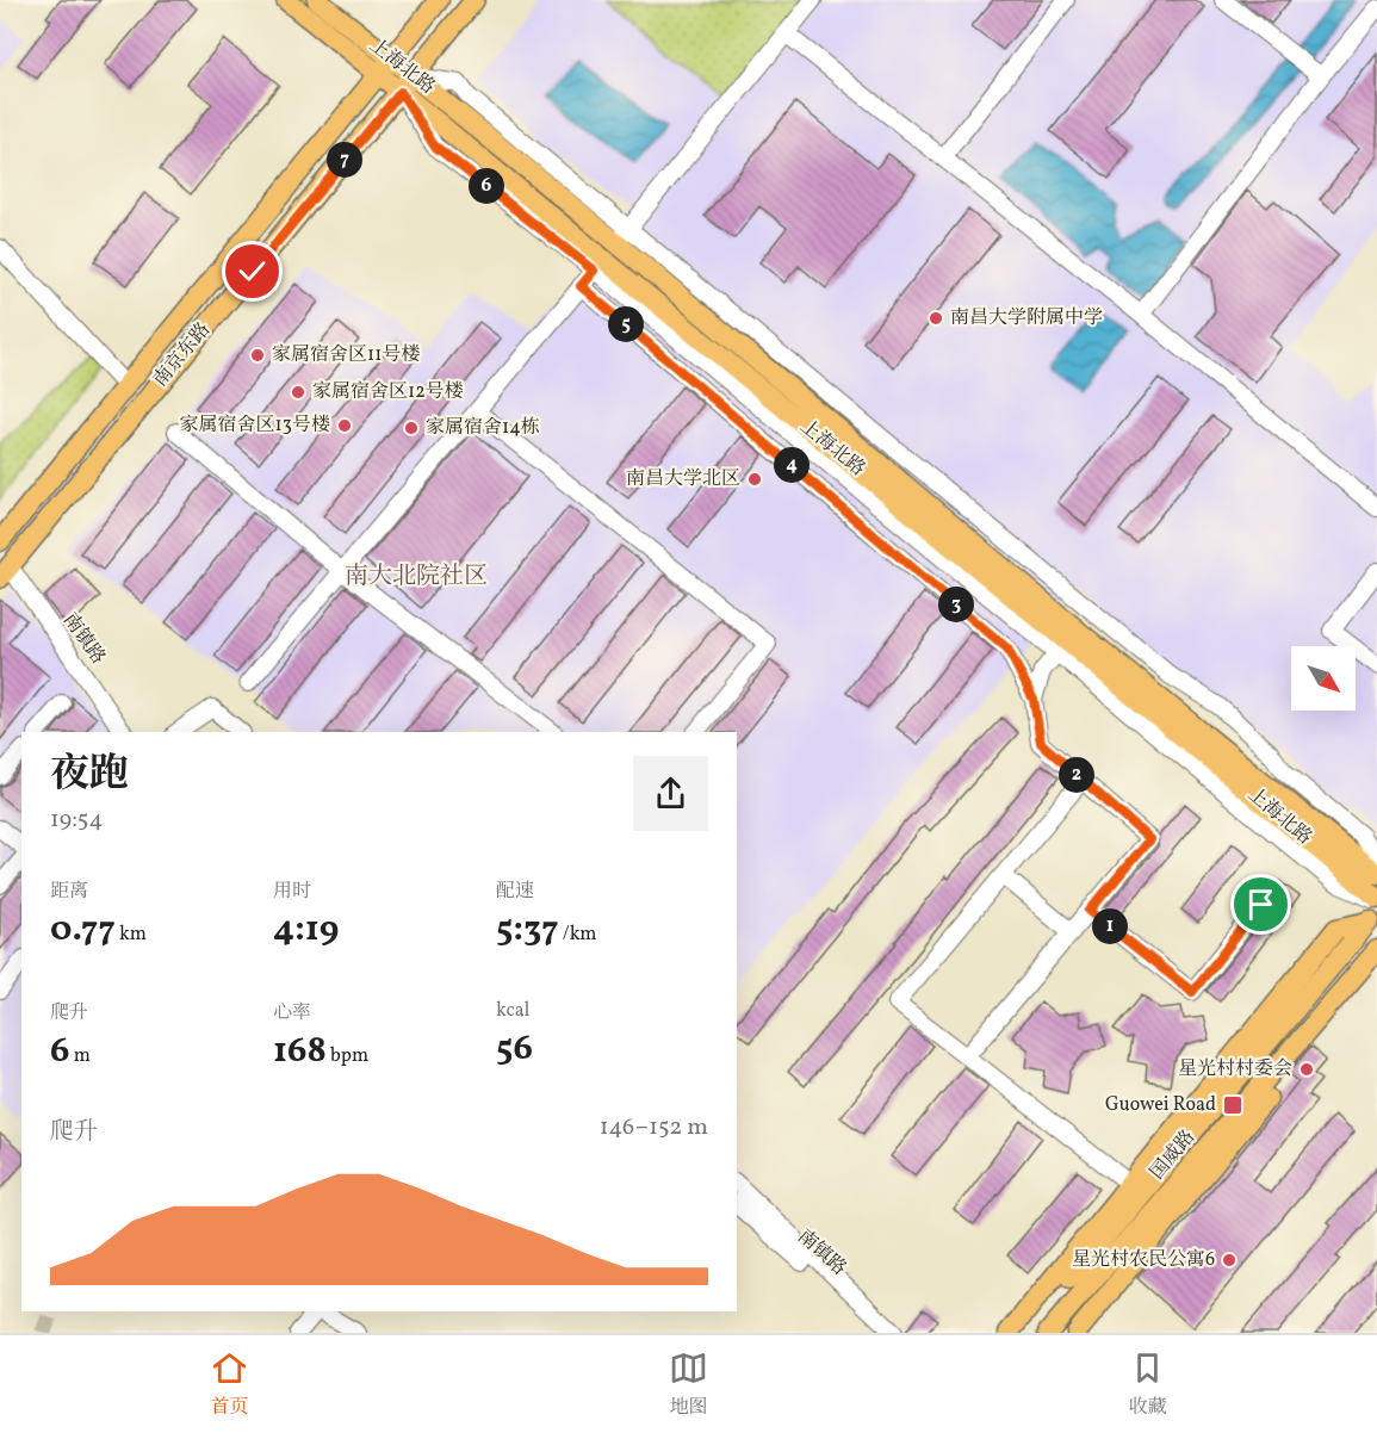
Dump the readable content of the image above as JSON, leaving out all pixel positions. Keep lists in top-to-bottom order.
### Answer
{
  "streets": {
    "main road": ["上海北路", "南京东路", "国威路"],
    "street": ["南镇路"]
  },
  "crossings": [
    ["上海北路", "南京东路"],
    ["南京东路", "南镇路"]
  ],
  "districts": ["南大北院社区"],
  "places": {
    "other": [
      "南昌大学附属中学",
      "家属宿舍区11号楼",
      "家属宿舍区12号楼",
      "家属宿舍区13号楼",
      "家属宿舍14栋",
      "南昌大学北区",
      "星光村村委会",
      "星光村农民公寓6"
    ],
    "transit": ["Guowei Road"]
  },
  "north": "bottom right",
  "page": {
    "pins": [
      "7",
      "6",
      "5",
      "4",
      "3",
      "2",
      "1"
    ],
    "heading": ["夜跑", "19:54"],
    "stats": [
      ["距离", "0.77 km"],
      ["用时", "4:19"],
      ["配速", "5:37 /km"],
      ["爬升", "6 m"],
      ["心率", "168 bpm"],
      ["kcal", "56"]
    ],
    "chart": ["爬升", "146–152 m"],
    "tabs": ["首页", "地图", "收藏"]
  }
}
